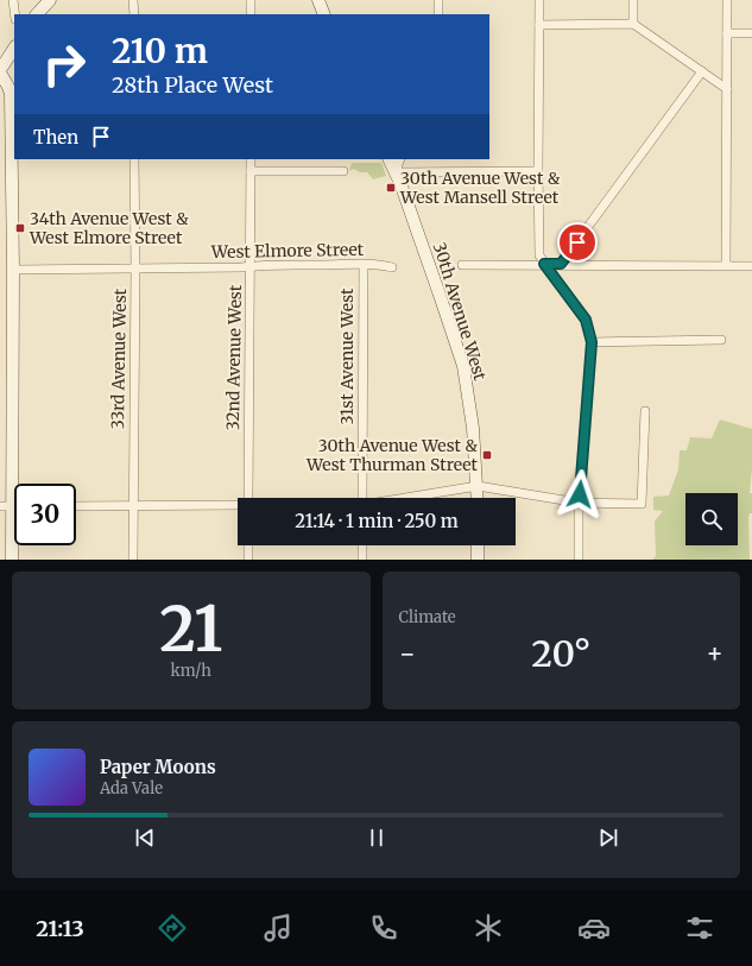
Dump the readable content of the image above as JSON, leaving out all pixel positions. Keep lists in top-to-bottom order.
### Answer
{
  "streets": {
    "street": [
      "West Elmore Street",
      "30th Avenue West",
      "31st Avenue West",
      "32nd Avenue West",
      "33rd Avenue West"
    ]
  },
  "crossings": [
    ["West Elmore Street", "31st Avenue West"],
    ["West Elmore Street", "32nd Avenue West"],
    ["West Elmore Street", "33rd Avenue West"]
  ],
  "places": {
    "transit": ["30th Avenue West & West Mansell Street", "34th Avenue West & West Elmore Street", "30th Avenue West & West Thurman Street"]
  },
  "page": {
    "turn": ["210 m", "28th Place West"],
    "then": "Then",
    "limit": "30",
    "trip": "21:14 · 1 min · 250 m",
    "tile": [
      ["21", "km/h"],
      "Climate"
    ],
    "heat": ["−", "20°", "+"],
    "song": ["Paper Moons", "Ada Vale"],
    "tabs": "21:13"
  }
}
